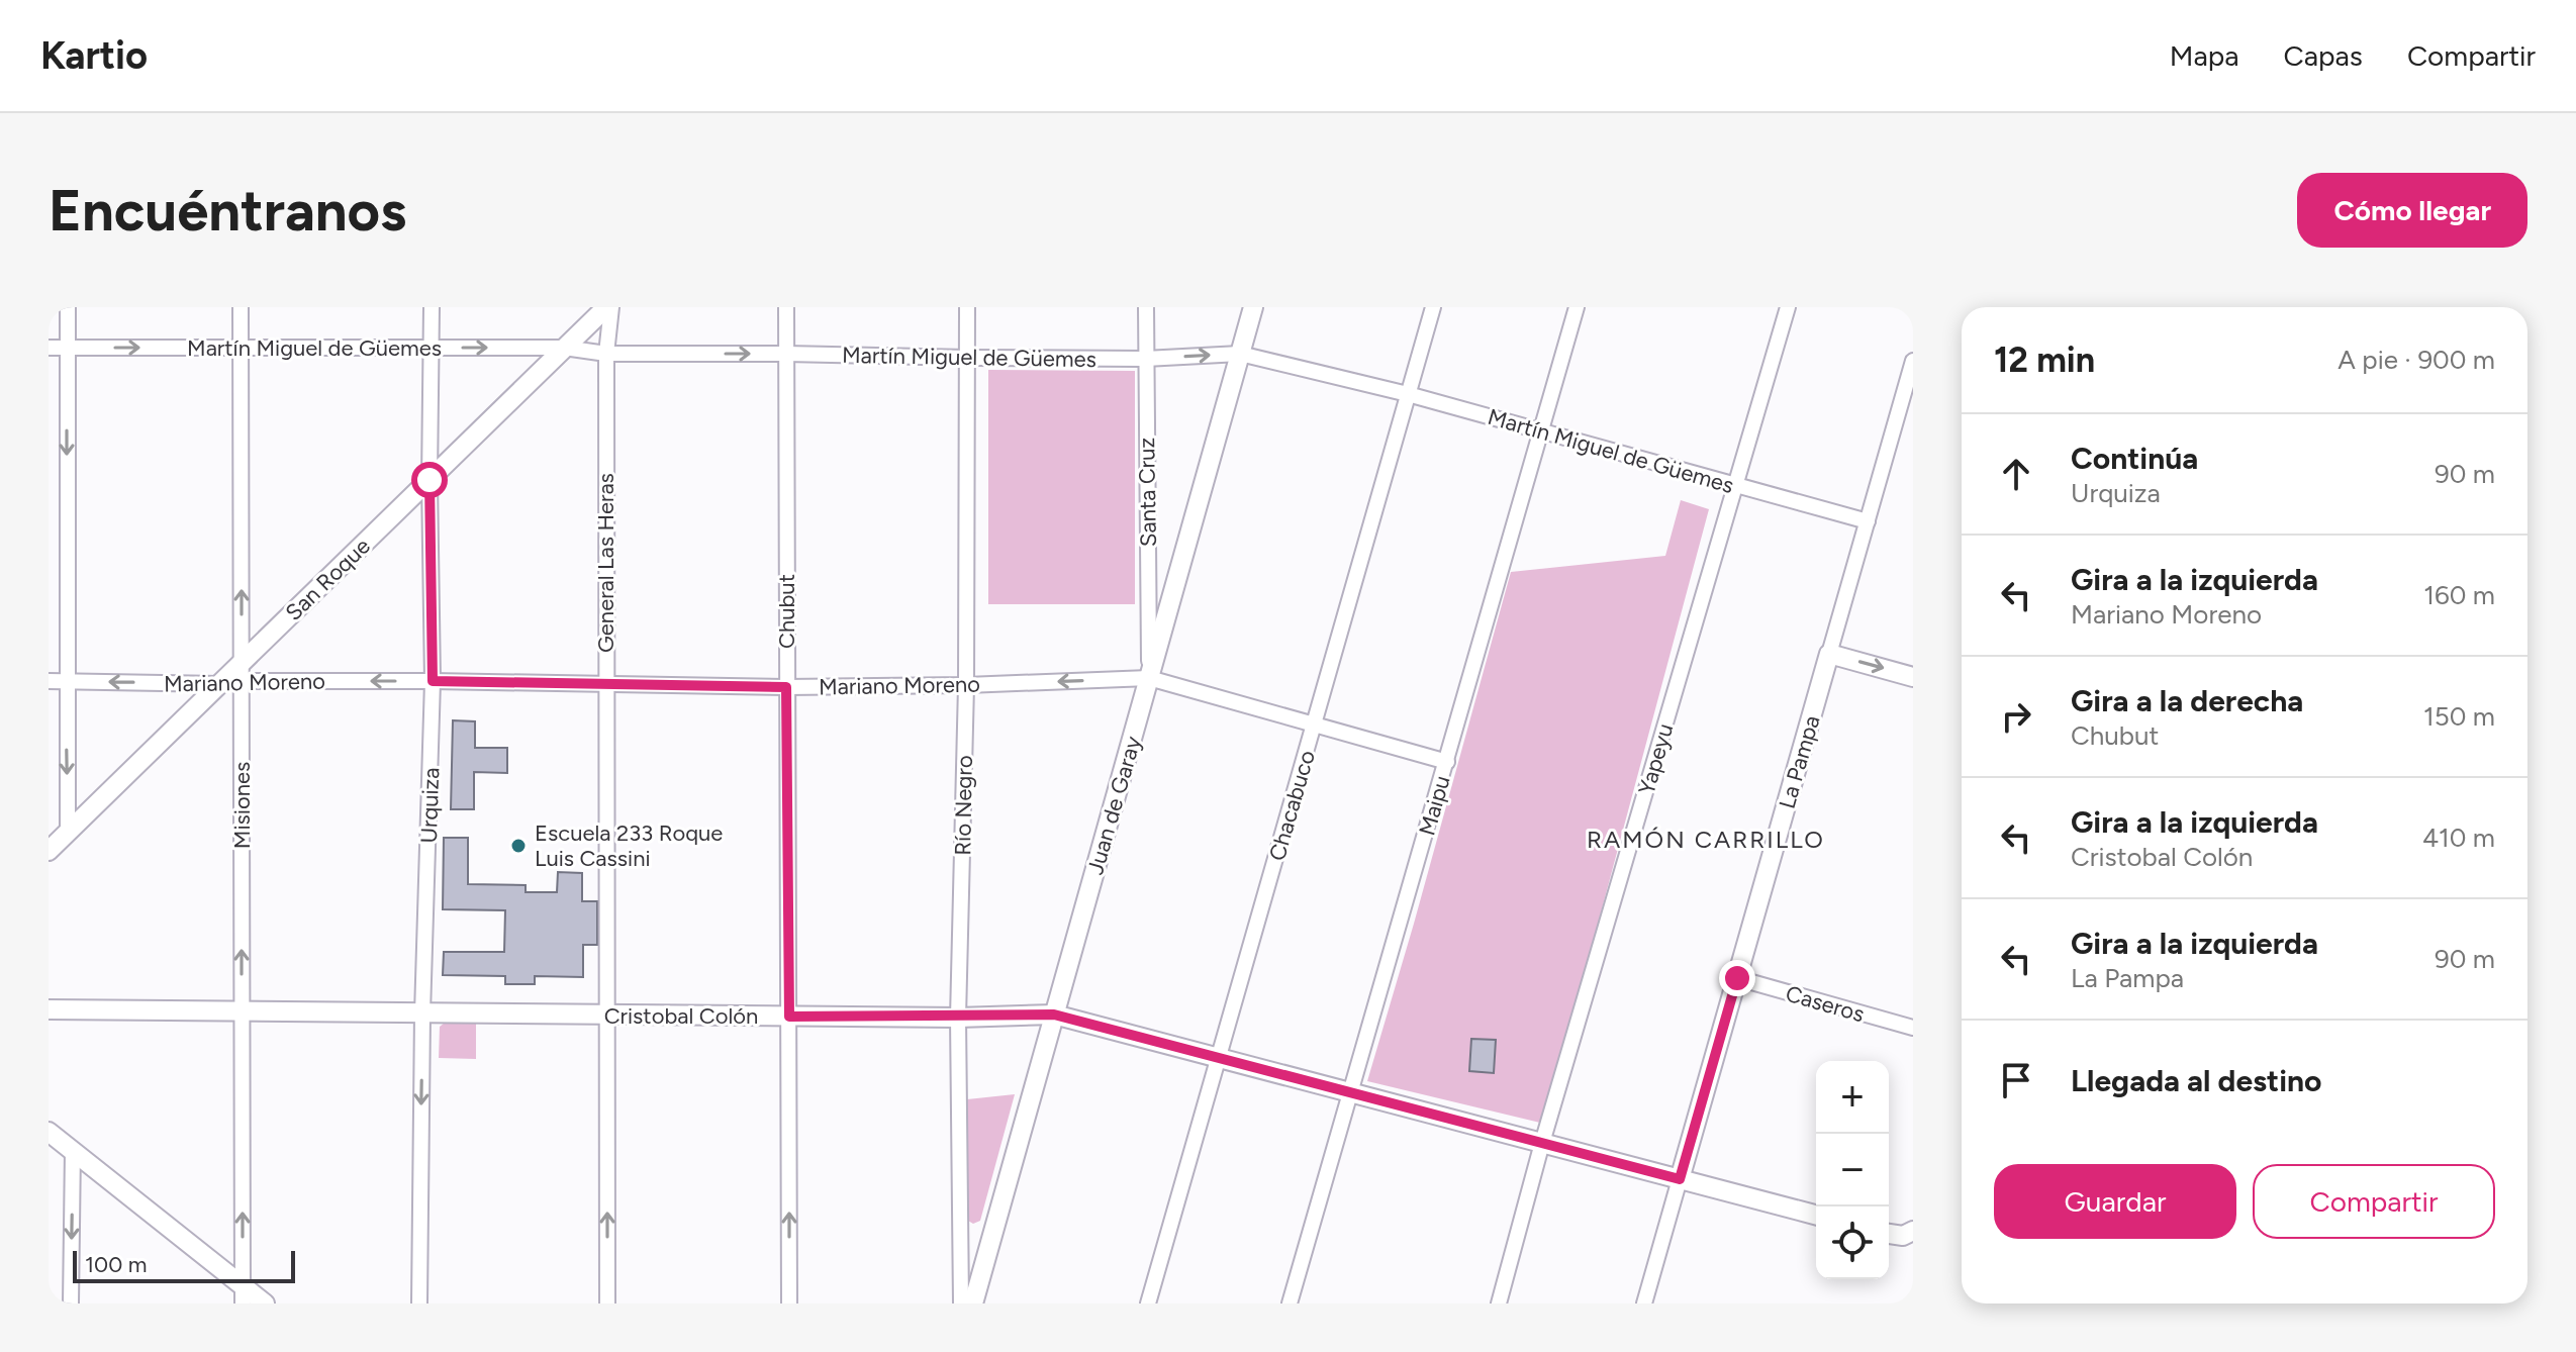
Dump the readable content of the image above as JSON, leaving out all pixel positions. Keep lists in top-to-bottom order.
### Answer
{
  "streets": {
    "street": [
      "Martín Miguel de Güemes",
      "Santa Cruz",
      "General Las Heras",
      "San Roque",
      "Chubut",
      "Mariano Moreno",
      "Yapeyu",
      "La Pampa",
      "Misiones",
      "Urquiza",
      "Río Negro",
      "Juan de Garay",
      "Chacabuco",
      "Maipu",
      "Caseros",
      "Cristobal Colón"
    ]
  },
  "crossings": [
    ["Martín Miguel de Güemes", "Santa Cruz"],
    ["Martín Miguel de Güemes", "General Las Heras"],
    ["Martín Miguel de Güemes", "San Roque"],
    ["Martín Miguel de Güemes", "Chubut"],
    ["Martín Miguel de Güemes", "Yapeyu"],
    ["Martín Miguel de Güemes", "La Pampa"],
    ["Martín Miguel de Güemes", "Misiones"],
    ["Martín Miguel de Güemes", "Urquiza"],
    ["Martín Miguel de Güemes", "Río Negro"],
    ["Martín Miguel de Güemes", "Juan de Garay"],
    ["Martín Miguel de Güemes", "Chacabuco"],
    ["Martín Miguel de Güemes", "Maipu"],
    ["Santa Cruz", "Mariano Moreno"],
    ["Santa Cruz", "Juan de Garay"],
    ["General Las Heras", "San Roque"],
    ["General Las Heras", "Mariano Moreno"],
    ["General Las Heras", "Cristobal Colón"],
    ["San Roque", "Mariano Moreno"],
    ["San Roque", "Misiones"],
    ["San Roque", "Urquiza"],
    ["Chubut", "Mariano Moreno"],
    ["Chubut", "Cristobal Colón"],
    ["Mariano Moreno", "Misiones"],
    ["Mariano Moreno", "Urquiza"],
    ["Mariano Moreno", "Río Negro"],
    ["Mariano Moreno", "Juan de Garay"],
    ["Mariano Moreno", "Chacabuco"],
    ["Mariano Moreno", "Maipu"],
    ["Yapeyu", "Cristobal Colón"],
    ["La Pampa", "Caseros"],
    ["La Pampa", "Cristobal Colón"],
    ["Misiones", "Cristobal Colón"],
    ["Urquiza", "Cristobal Colón"],
    ["Río Negro", "Cristobal Colón"],
    ["Juan de Garay", "Cristobal Colón"],
    ["Chacabuco", "Cristobal Colón"],
    ["Maipu", "Cristobal Colón"]
  ],
  "one_way": ["Mariano Moreno", "Misiones"],
  "districts": ["RAMÓN CARRILLO"],
  "places": ["Escuela 233 Roque Luis Cassini"],
  "scale_bar": "100 m",
  "page": {
    "header": "Kartio",
    "nav": ["Mapa", "Capas", "Compartir"],
    "buttons": [
      "Cómo llegar",
      ["Guardar", "Compartir"]
    ],
    "title": "Encuéntranos",
    "heading": ["12 min", "A pie · 900 m"],
    "list": [
      ["Continúa", "Urquiza", "90 m"],
      ["Gira a la izquierda", "Mariano Moreno", "160 m"],
      ["Gira a la derecha", "Chubut", "150 m"],
      ["Gira a la izquierda", "Cristobal Colón", "410 m"],
      ["Gira a la izquierda", "La Pampa", "90 m"],
      "Llegada al destino"
    ],
    "map_buttons": ["+", "−"],
    "scale": "100 m"
  }
}
